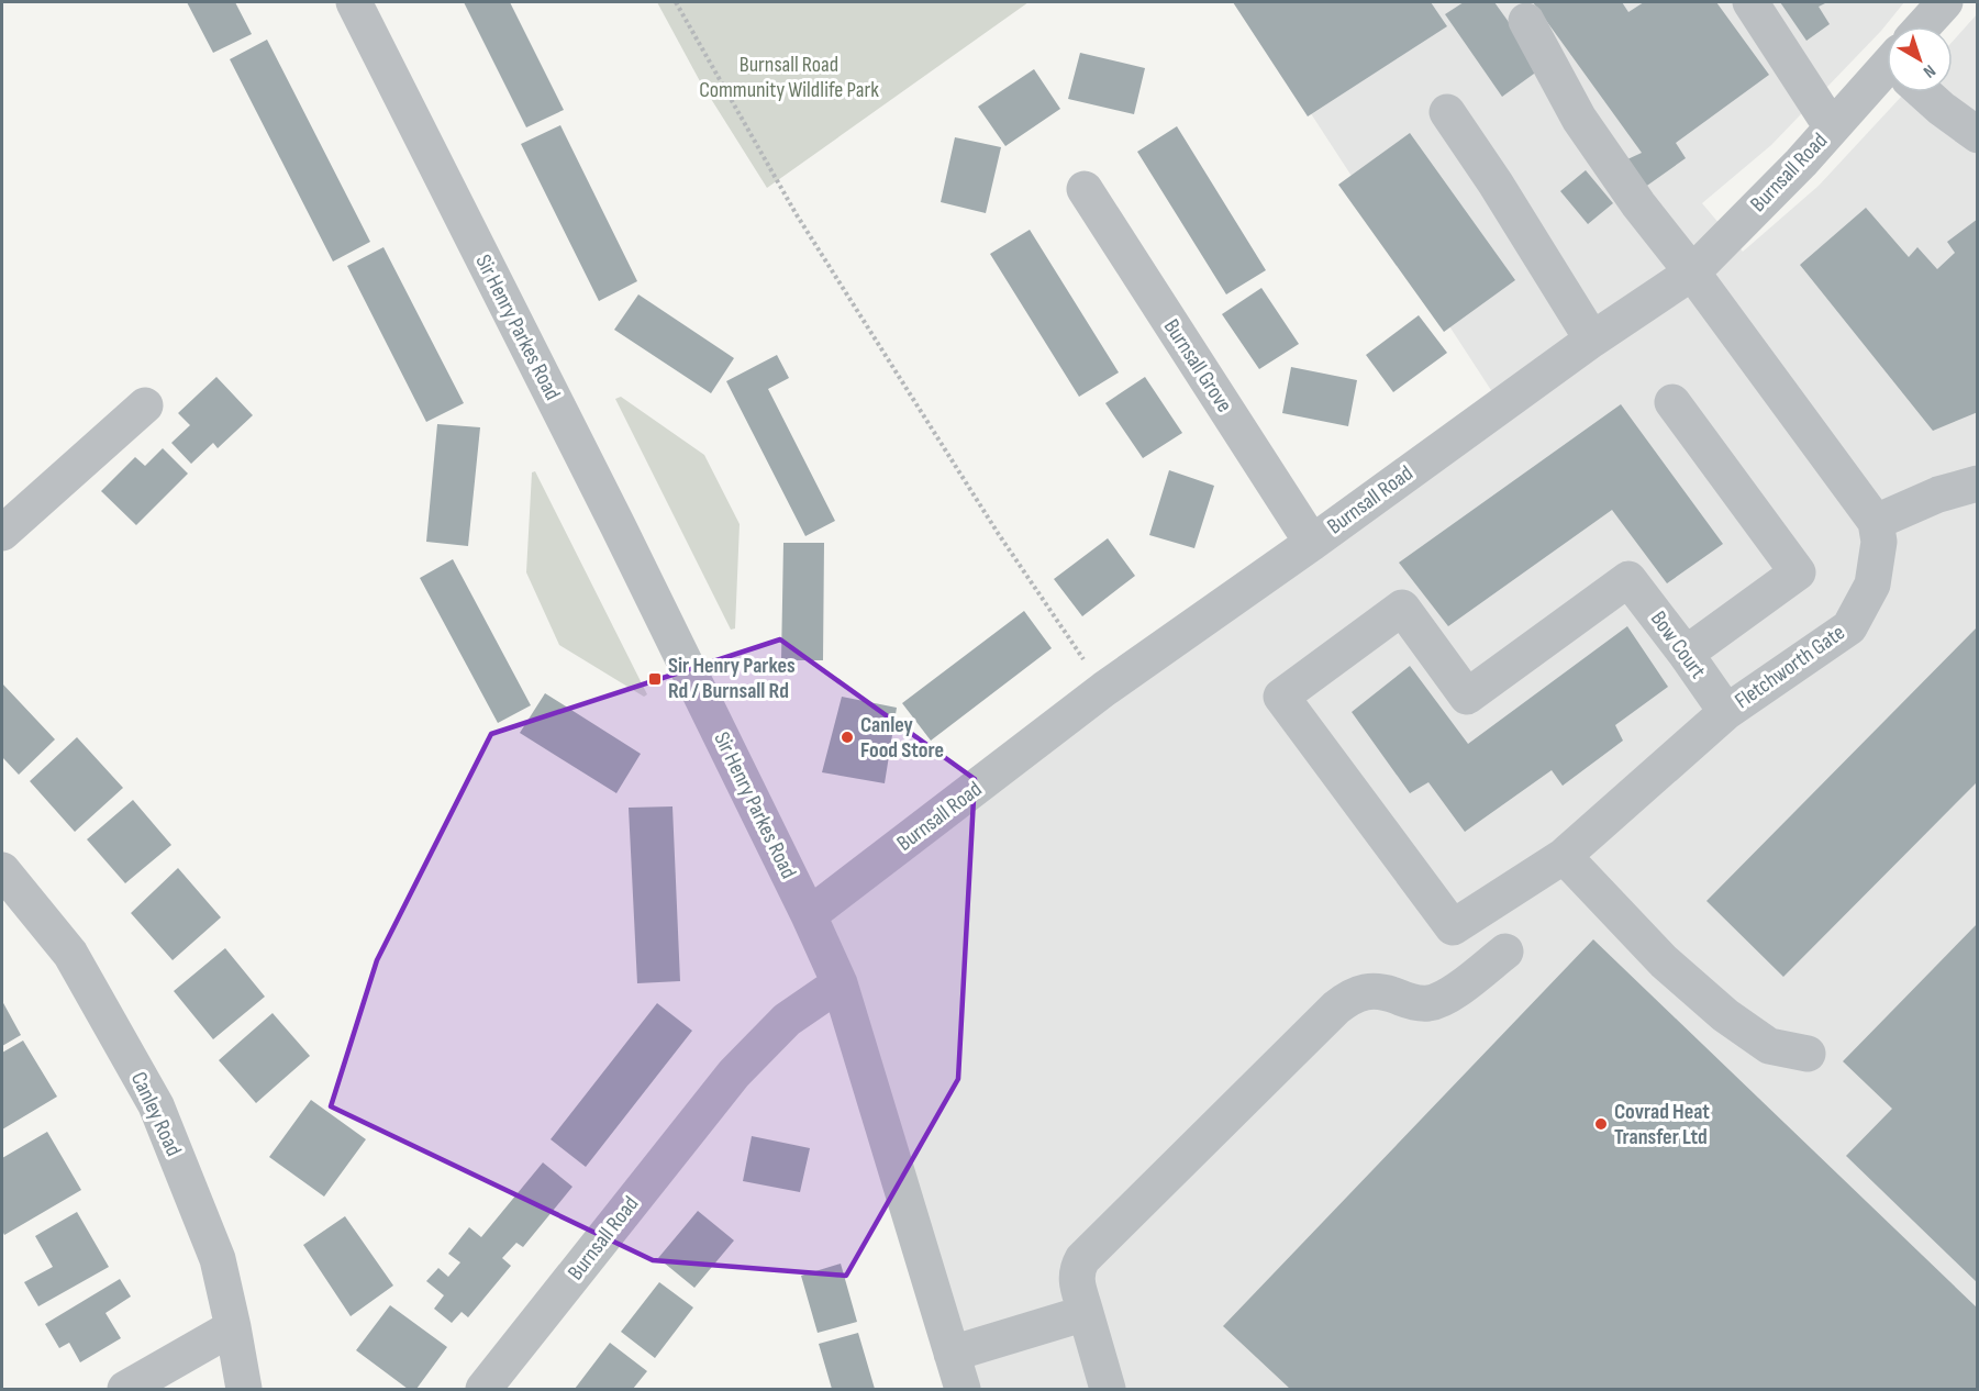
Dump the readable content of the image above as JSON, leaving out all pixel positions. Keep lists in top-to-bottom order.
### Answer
{
  "streets": {
    "street": [
      "Burnsall Road",
      "Sir Henry Parkes Road",
      "Burnsall Grove",
      "Bow Court",
      "Fletchworth Gate",
      "Canley Road"
    ]
  },
  "crossings": [
    ["Burnsall Road", "Sir Henry Parkes Road"],
    ["Burnsall Road", "Burnsall Grove"],
    ["Bow Court", "Fletchworth Gate"]
  ],
  "parks": ["Burnsall Road Community Wildlife Park"],
  "places": {
    "transit": ["Sir Henry Parkes Rd / Burnsall Rd"],
    "other": ["Canley Food Store", "Covrad Heat Transfer Ltd"]
  },
  "north": "bottom right"
}
